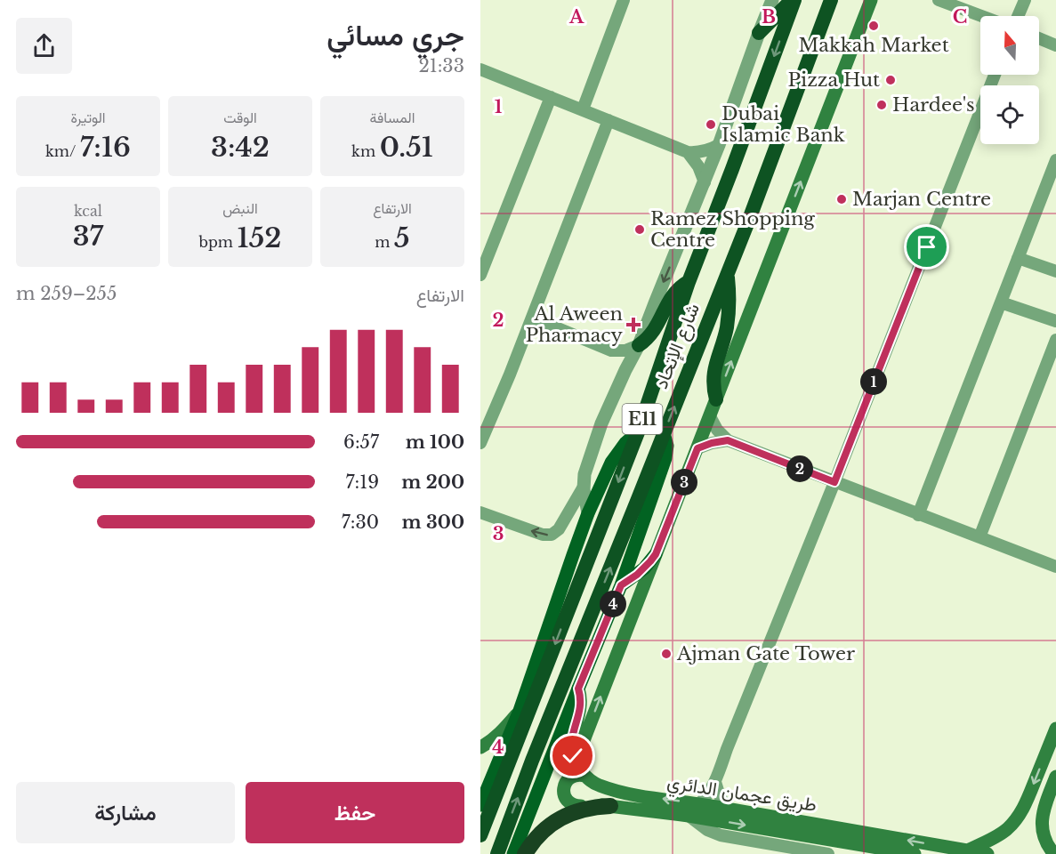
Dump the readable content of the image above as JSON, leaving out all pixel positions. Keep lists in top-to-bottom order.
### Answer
{
  "streets": {
    "highway": ["شارع الإتحاد", "E11"],
    "main road": ["طريق عجمان الدائري"]
  },
  "places": {
    "other": [
      "Makkah Market",
      "Pizza Hut",
      "Hardee's",
      "Dubai Islamic Bank",
      "Marjan Centre",
      "Ramez Shopping Centre",
      "Ajman Gate Tower"
    ],
    "health": ["Al Aween Pharmacy"]
  },
  "north": "top",
  "page": {
    "heading": ["جري مسائي", "21:33"],
    "stats": [
      ["المسافة", "0.51 km"],
      ["الوقت", "3:42"],
      ["الوتيرة", "7:16 /km"],
      ["الارتفاع", "5 m"],
      ["النبض", "152 bpm"],
      ["kcal", "37"]
    ],
    "chart": ["الارتفاع", "255–259 m"],
    "pins": [
      "1",
      "2",
      "3",
      "4"
    ],
    "list": [
      {
        "name": "100 m",
        "note": "6:57"
      },
      {
        "name": "200 m",
        "note": "7:19"
      },
      {
        "name": "300 m",
        "note": "7:30"
      }
    ],
    "buttons": ["حفظ", "مشاركة"]
  },
  "grid": {
    "columns": ["A", "B", "C"],
    "rows": [
      "1",
      "2",
      "3",
      "4"
    ]
  }
}
